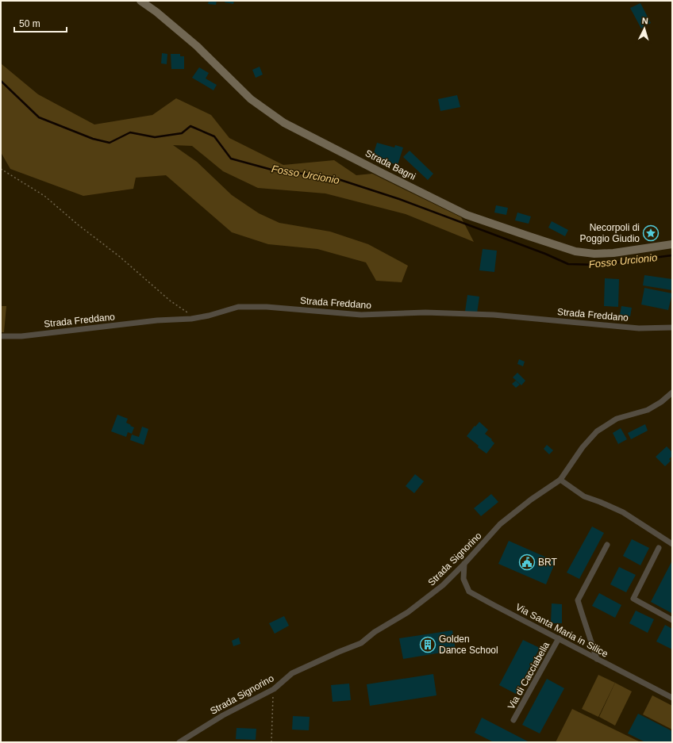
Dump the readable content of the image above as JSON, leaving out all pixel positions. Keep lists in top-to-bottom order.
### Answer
{
  "streets": {
    "street": [
      "Strada Bagni",
      "Strada Freddano",
      "Strada Signorino",
      "Via Santa Maria in Silice",
      "Via di Cacciabella"
    ]
  },
  "crossings": [
    ["Strada Signorino", "Via Santa Maria in Silice"],
    ["Via Santa Maria in Silice", "Via di Cacciabella"]
  ],
  "water": ["Fosso Urcionio"],
  "places": {
    "place": ["Necorpoli di Poggio Giudio"],
    "public building": ["BRT"],
    "building": ["Golden Dance School"]
  },
  "scale_bar": "50 m",
  "north": "top"
}
